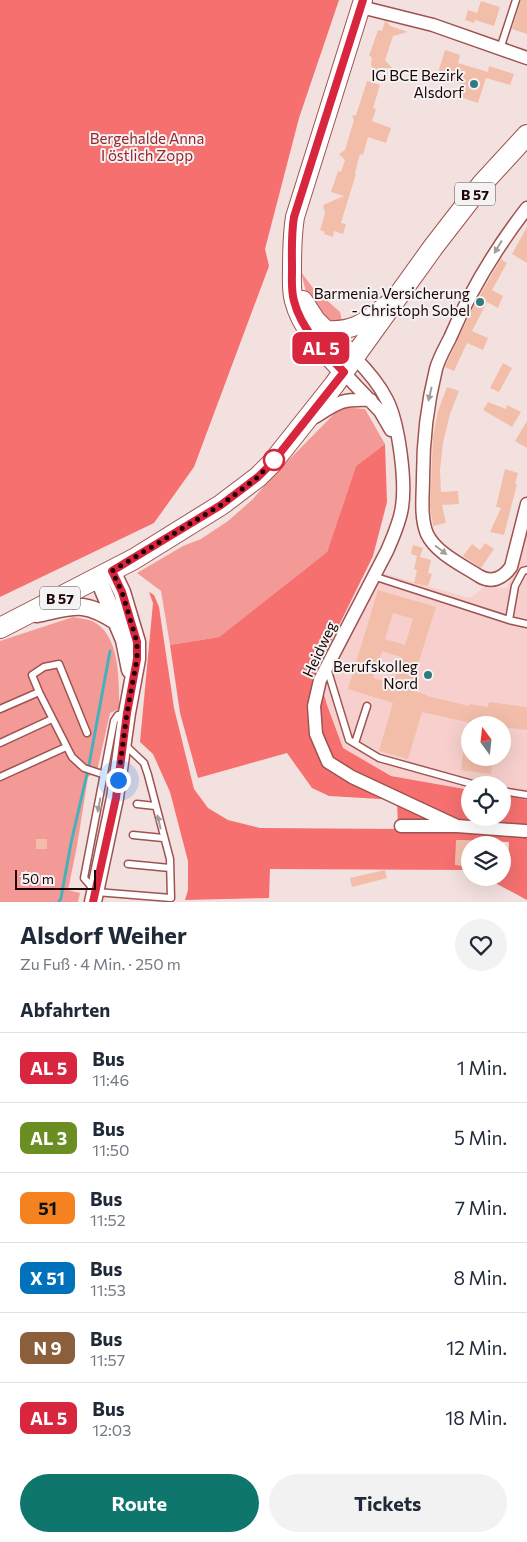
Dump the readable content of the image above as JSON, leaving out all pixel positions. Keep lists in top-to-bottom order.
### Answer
{
  "streets": {
    "main road": ["B 57"],
    "street": ["Heidweg"]
  },
  "crossings": [
    ["B 57", "Heidweg"]
  ],
  "parks": ["Bergehalde Anna I östlich Zopp"],
  "places": ["IG BCE Bezirk Alsdorf", "Barmenia Versicherung - Christoph Sobel", "Berufskolleg Nord"],
  "scale_bar": "50 m",
  "north": "top",
  "page": {
    "on_map": "AL 5",
    "scale": "50 m",
    "heading": [
      ["Alsdorf Weiher", "Zu Fuß · 4 Min. · 250 m"],
      "Abfahrten"
    ],
    "list": [
      {
        "mark": "AL 5",
        "name": "Bus",
        "note": "11:46",
        "value": "1 Min."
      },
      {
        "mark": "AL 3",
        "name": "Bus",
        "note": "11:50",
        "value": "5 Min."
      },
      {
        "mark": "51",
        "name": "Bus",
        "note": "11:52",
        "value": "7 Min."
      },
      {
        "mark": "X 51",
        "name": "Bus",
        "note": "11:53",
        "value": "8 Min."
      },
      {
        "mark": "N 9",
        "name": "Bus",
        "note": "11:57",
        "value": "12 Min."
      },
      {
        "mark": "AL 5",
        "name": "Bus",
        "note": "12:03",
        "value": "18 Min."
      }
    ],
    "buttons": ["Route", "Tickets"]
  }
}
